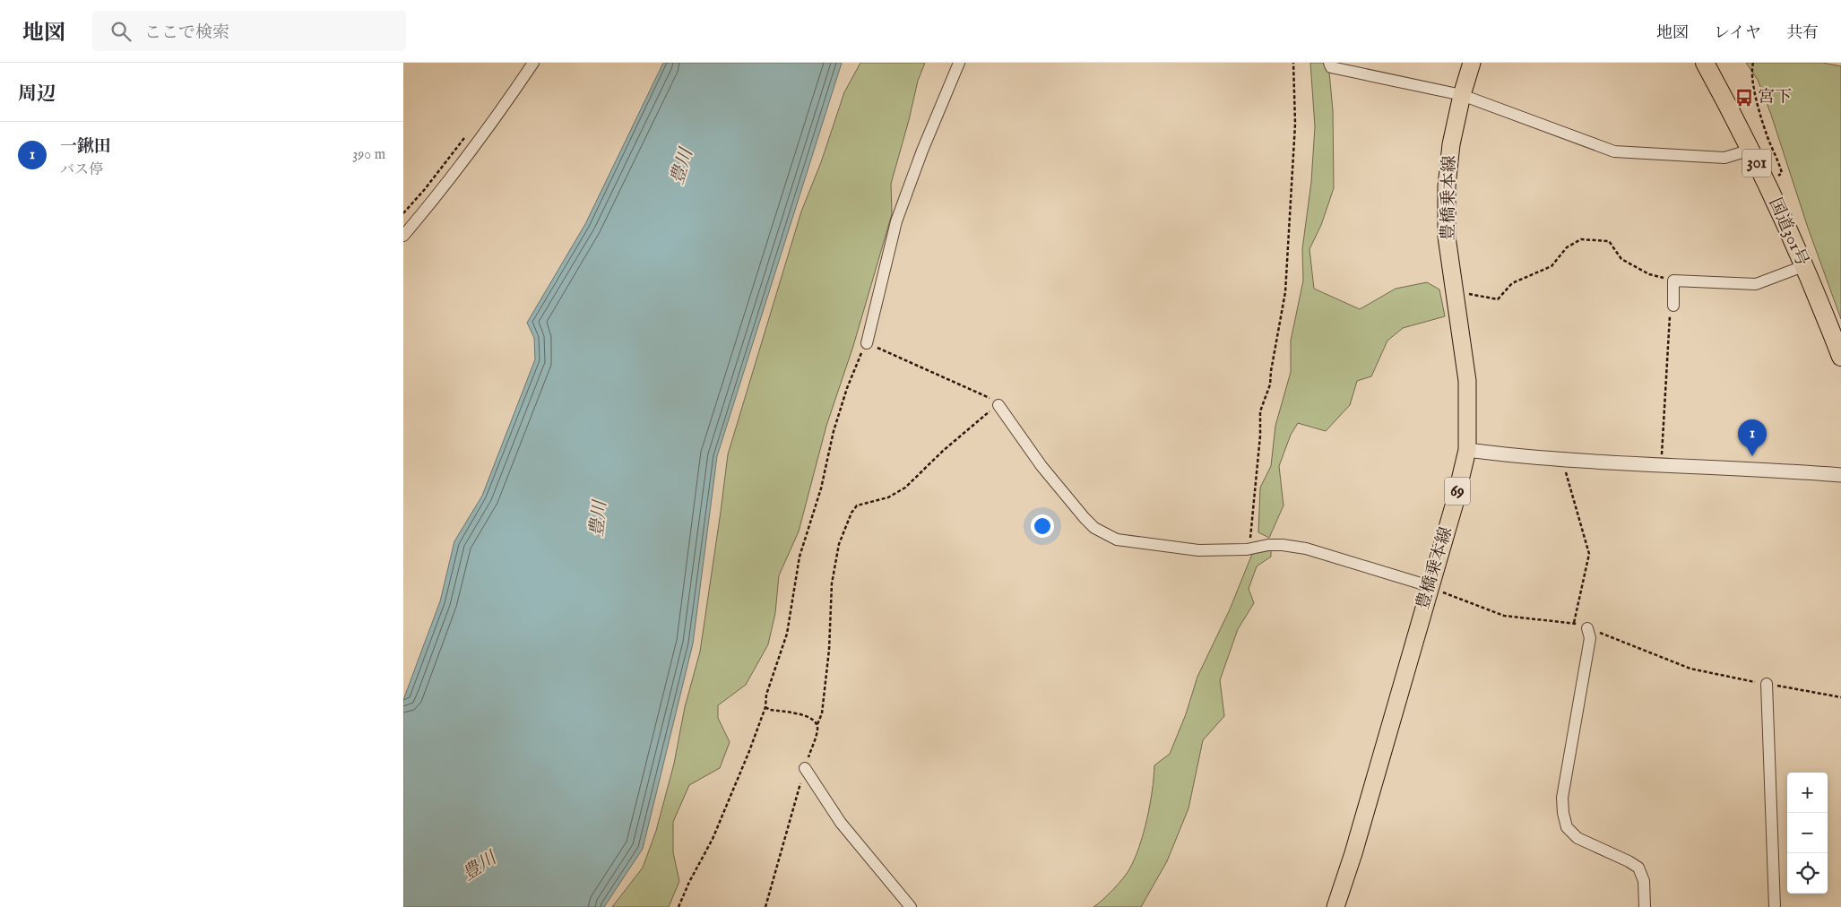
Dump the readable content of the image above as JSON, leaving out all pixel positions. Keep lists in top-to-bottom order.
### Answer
{
  "streets": {
    "highway": ["301", "国道301号"],
    "main road": ["豊橋乗本線", "69"]
  },
  "water": ["豊川"],
  "places": {
    "bus stop": ["宮下"]
  },
  "page": {
    "header": "地図",
    "search": "ここで検索",
    "nav": ["地図", "レイヤ", "共有"],
    "heading": "周辺",
    "list": [
      {
        "mark": "1",
        "name": "一鍬田",
        "note": "バス停",
        "value": "390 m"
      }
    ],
    "pins": "1",
    "map_buttons": ["+", "−"]
  }
}
